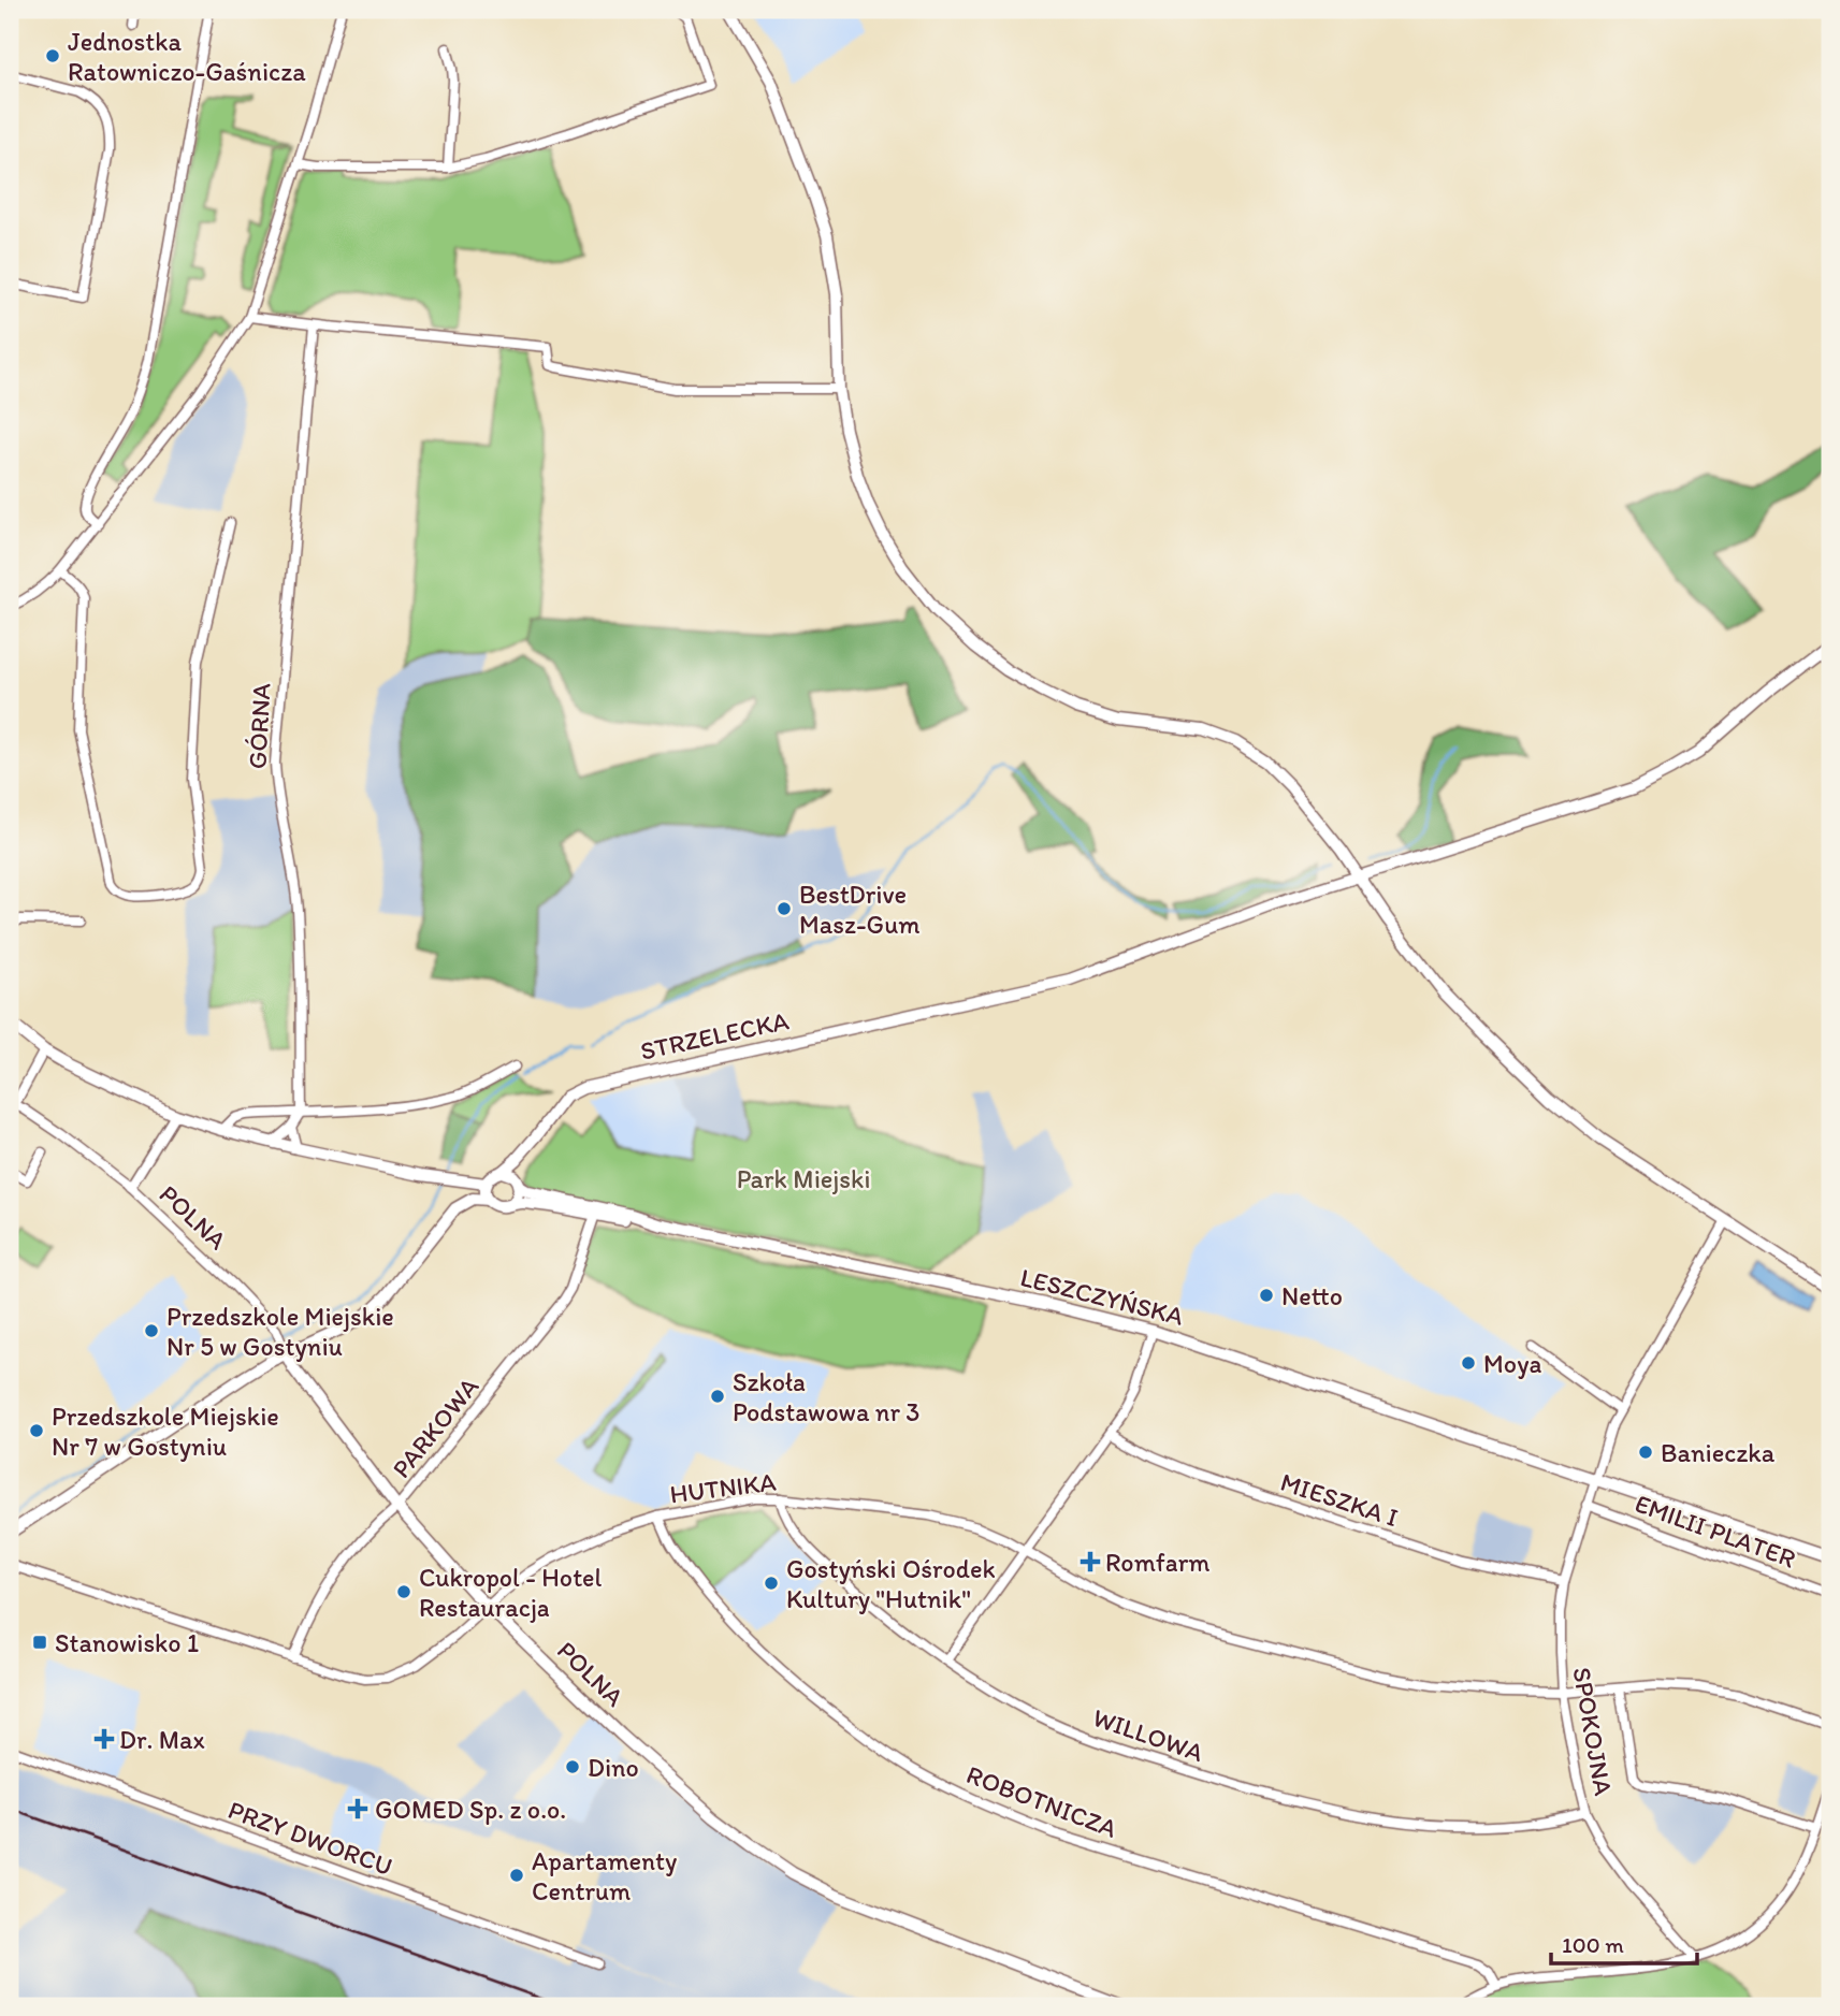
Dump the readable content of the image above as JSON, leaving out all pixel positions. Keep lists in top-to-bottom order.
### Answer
{
  "streets": {
    "street": [
      "GÓRNA",
      "STRZELECKA",
      "POLNA",
      "LESZCZYŃSKA",
      "PARKOWA",
      "HUTNIKA",
      "MIESZKA I",
      "EMILII PLATER",
      "SPOKOJNA",
      "WILLOWA",
      "ROBOTNICZA",
      "PRZY DWORCU"
    ]
  },
  "crossings": [
    ["STRZELECKA", "LESZCZYŃSKA"],
    ["POLNA", "PARKOWA"],
    ["POLNA", "HUTNIKA"],
    ["LESZCZYŃSKA", "PARKOWA"],
    ["LESZCZYŃSKA", "SPOKOJNA"],
    ["PARKOWA", "HUTNIKA"],
    ["HUTNIKA", "SPOKOJNA"],
    ["HUTNIKA", "WILLOWA"],
    ["HUTNIKA", "ROBOTNICZA"],
    ["MIESZKA I", "SPOKOJNA"],
    ["EMILII PLATER", "SPOKOJNA"],
    ["SPOKOJNA", "WILLOWA"]
  ],
  "parks": ["Park Miejski"],
  "places": {
    "other": [
      "Jednostka Ratowniczo-Gaśnicza",
      "BestDrive Masz-Gum",
      "Netto",
      "Przedszkole Miejskie Nr 5 w Gostyniu",
      "Moya",
      "Szkoła Podstawowa nr 3",
      "Przedszkole Miejskie Nr 7 w Gostyniu",
      "Banieczka",
      "Gostyński Ośrodek Kultury \"Hutnik\"",
      "Cukropol - Hotel Restauracja",
      "Dino",
      "Apartamenty Centrum"
    ],
    "health": ["Romfarm", "Dr. Max", "GOMED Sp. z o.o."],
    "transit": ["Stanowisko 1"]
  },
  "scale_bar": "100 m"
}
